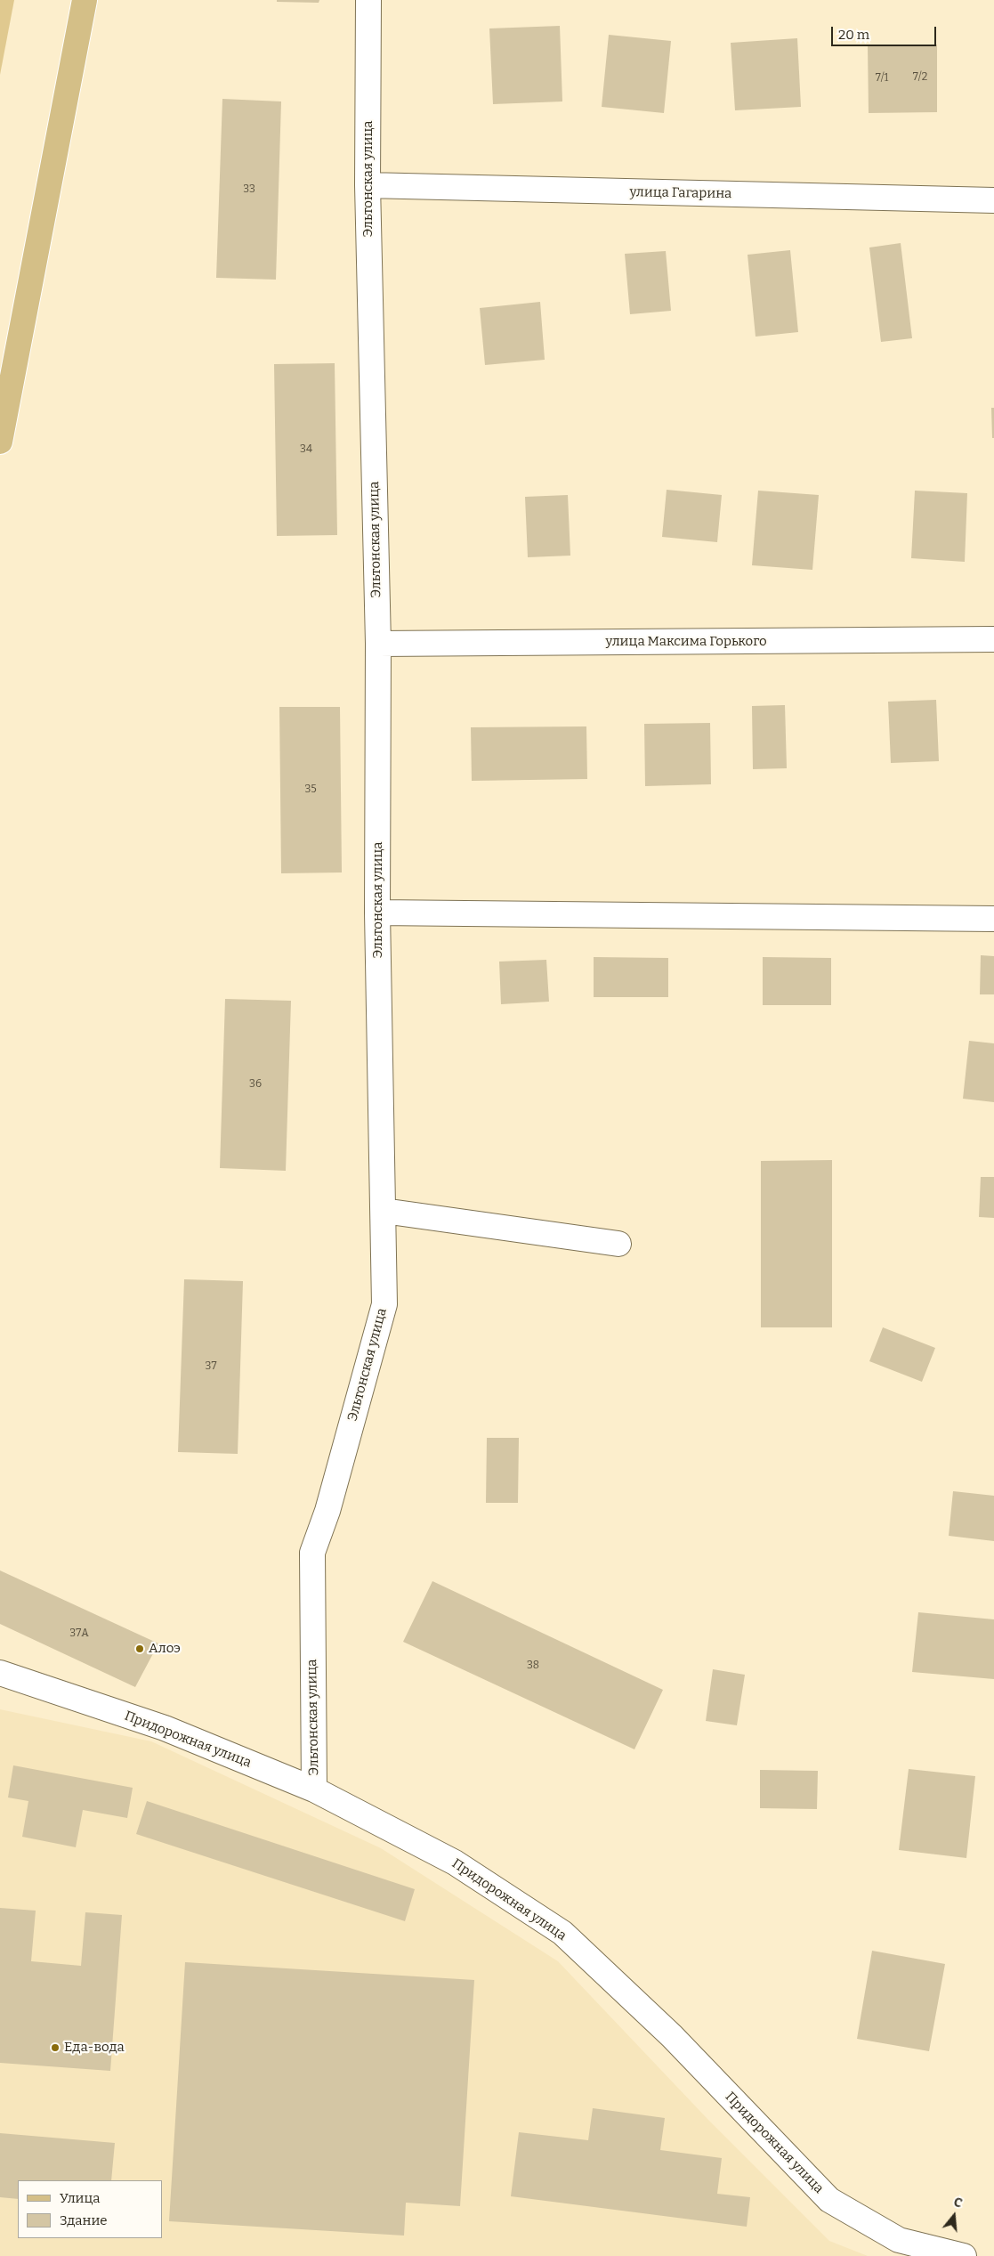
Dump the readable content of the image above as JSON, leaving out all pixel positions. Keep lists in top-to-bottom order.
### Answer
{
  "streets": {
    "street": [
      "Эльтонская улица",
      "улица Гагарина",
      "улица Максима Горького",
      "Придорожная улица"
    ]
  },
  "crossings": [
    ["Эльтонская улица", "улица Гагарина"],
    ["Эльтонская улица", "улица Максима Горького"],
    ["Эльтонская улица", "Придорожная улица"]
  ],
  "places": ["Алоэ", "Еда-вода"],
  "house_numbers": [
    "7/2",
    "7/1",
    "33",
    "34",
    "35",
    "36",
    "37",
    "37А",
    "38"
  ],
  "legend": ["Улица", "Здание"],
  "scale_bar": "20 m",
  "north": "top"
}
